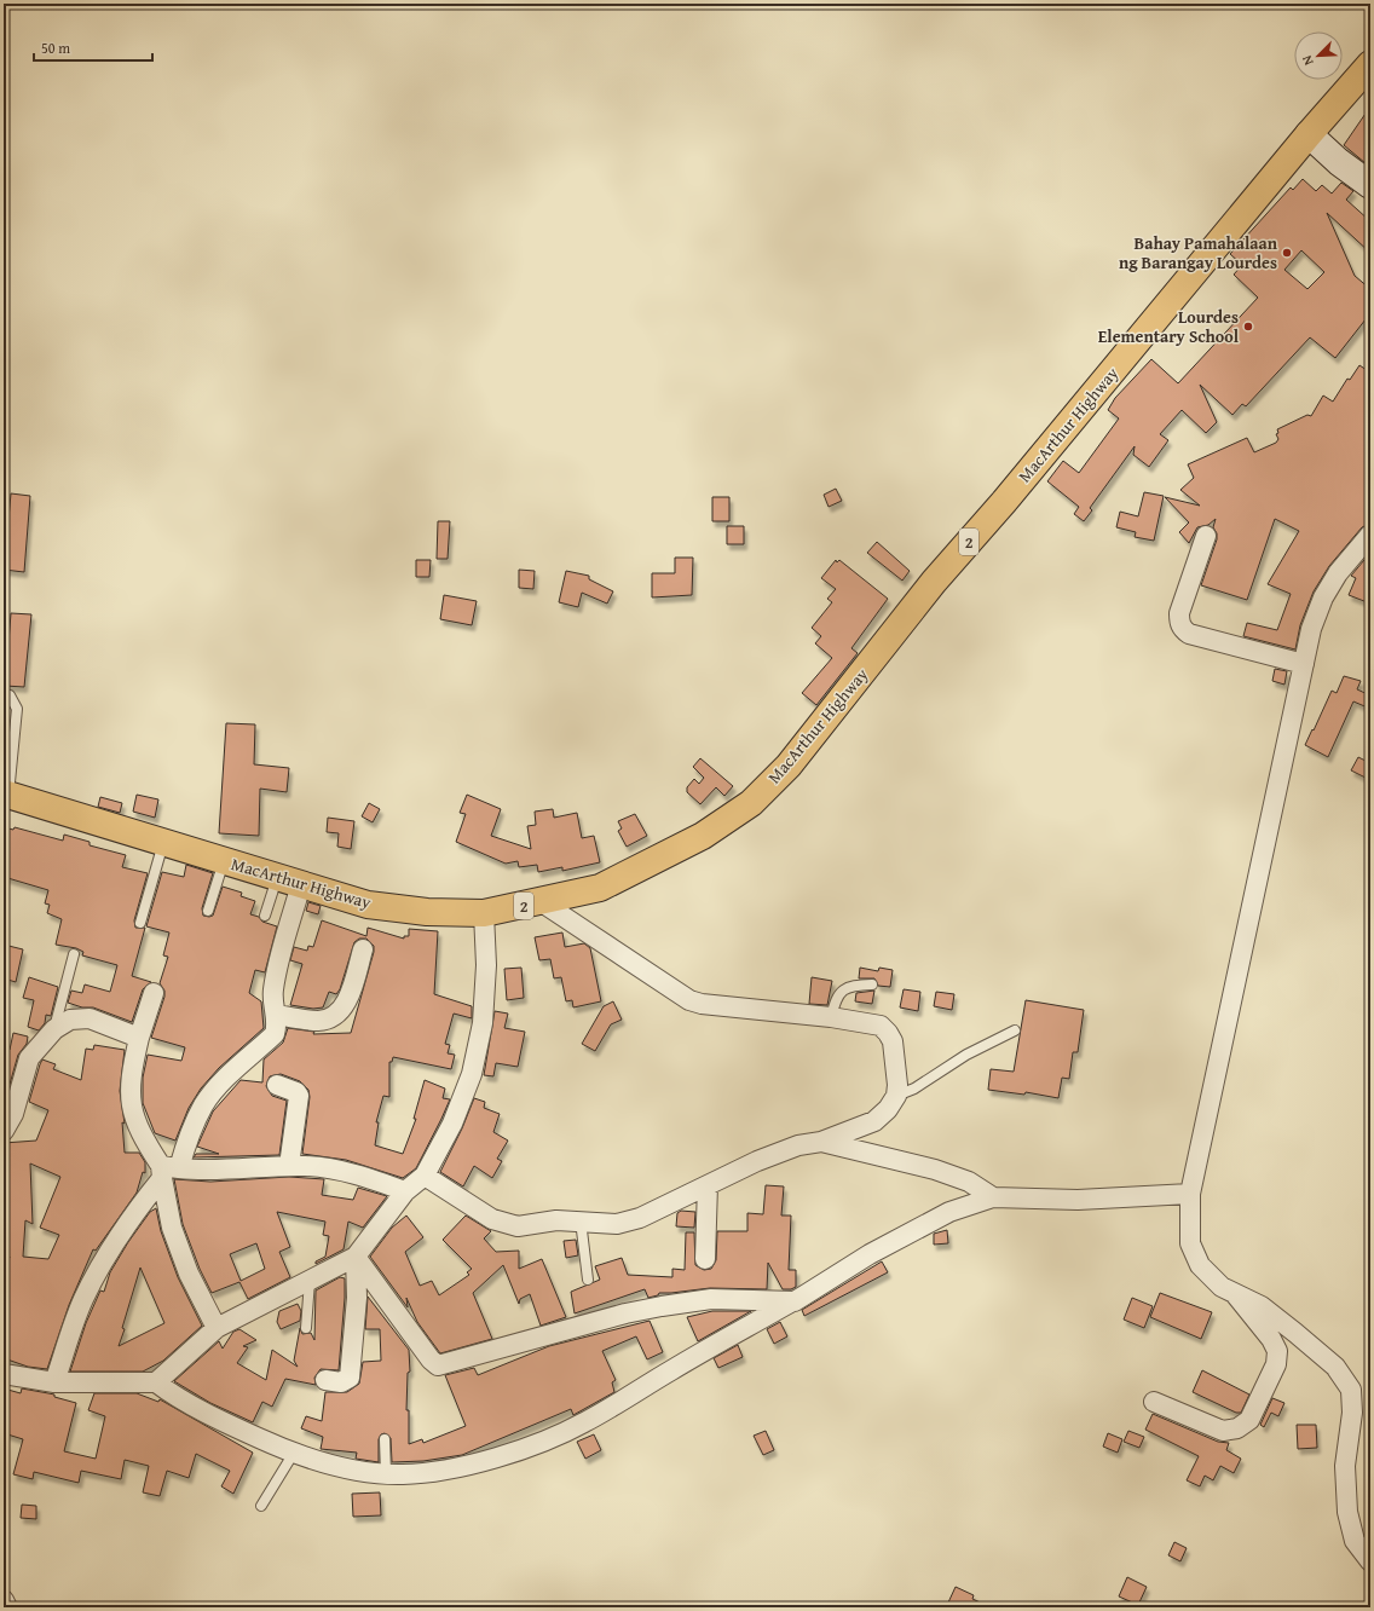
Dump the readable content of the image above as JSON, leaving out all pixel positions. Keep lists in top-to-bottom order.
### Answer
{
  "streets": {
    "highway": ["MacArthur Highway", "2"]
  },
  "places": ["Bahay Pamahalaan ng Barangay Lourdes", "Lourdes Elementary School"],
  "scale_bar": "50 m",
  "north": "bottom left"
}
